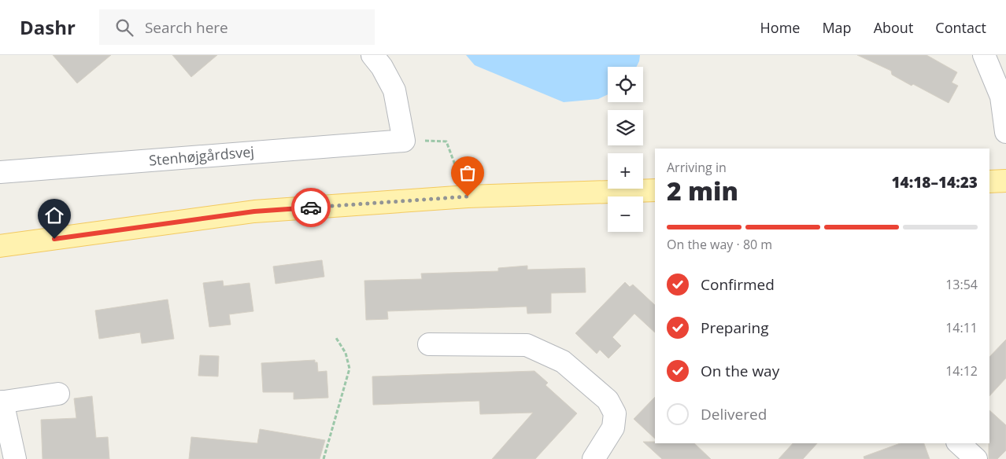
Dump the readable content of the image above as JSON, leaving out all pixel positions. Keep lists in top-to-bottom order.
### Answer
{
  "streets": {
    "street": ["Stenhøjgårdsvej"]
  },
  "page": {
    "header": "Dashr",
    "search": "Search here",
    "nav": [
      "Home",
      "Map",
      "About",
      "Contact"
    ],
    "map_buttons": ["+", "−"],
    "heading": ["2 min", "Arriving in", "14:18–14:23"],
    "bar": "On the way · 80 m",
    "list": [
      ["Confirmed", "13:54"],
      ["Preparing", "14:11"],
      ["On the way", "14:12"],
      "Delivered"
    ]
  }
}
